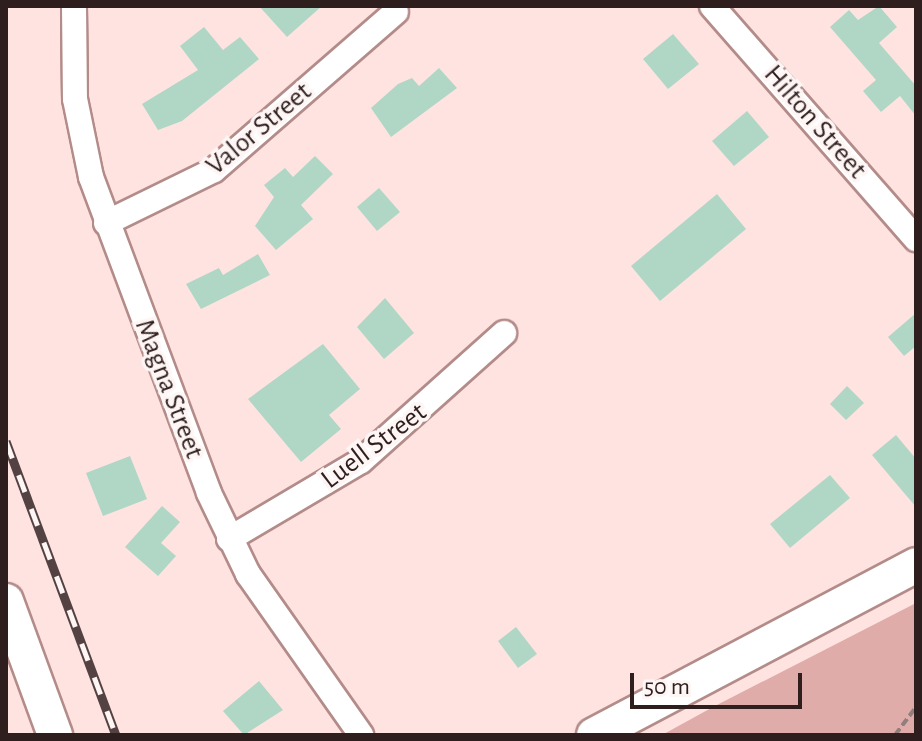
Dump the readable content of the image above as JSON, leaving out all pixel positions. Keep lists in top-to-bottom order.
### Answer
{
  "streets": {
    "street": [
      "Hilton Street",
      "Valor Street",
      "Magna Street",
      "Luell Street"
    ]
  },
  "crossings": [
    ["Valor Street", "Magna Street"],
    ["Magna Street", "Luell Street"]
  ],
  "scale_bar": "50 m"
}
